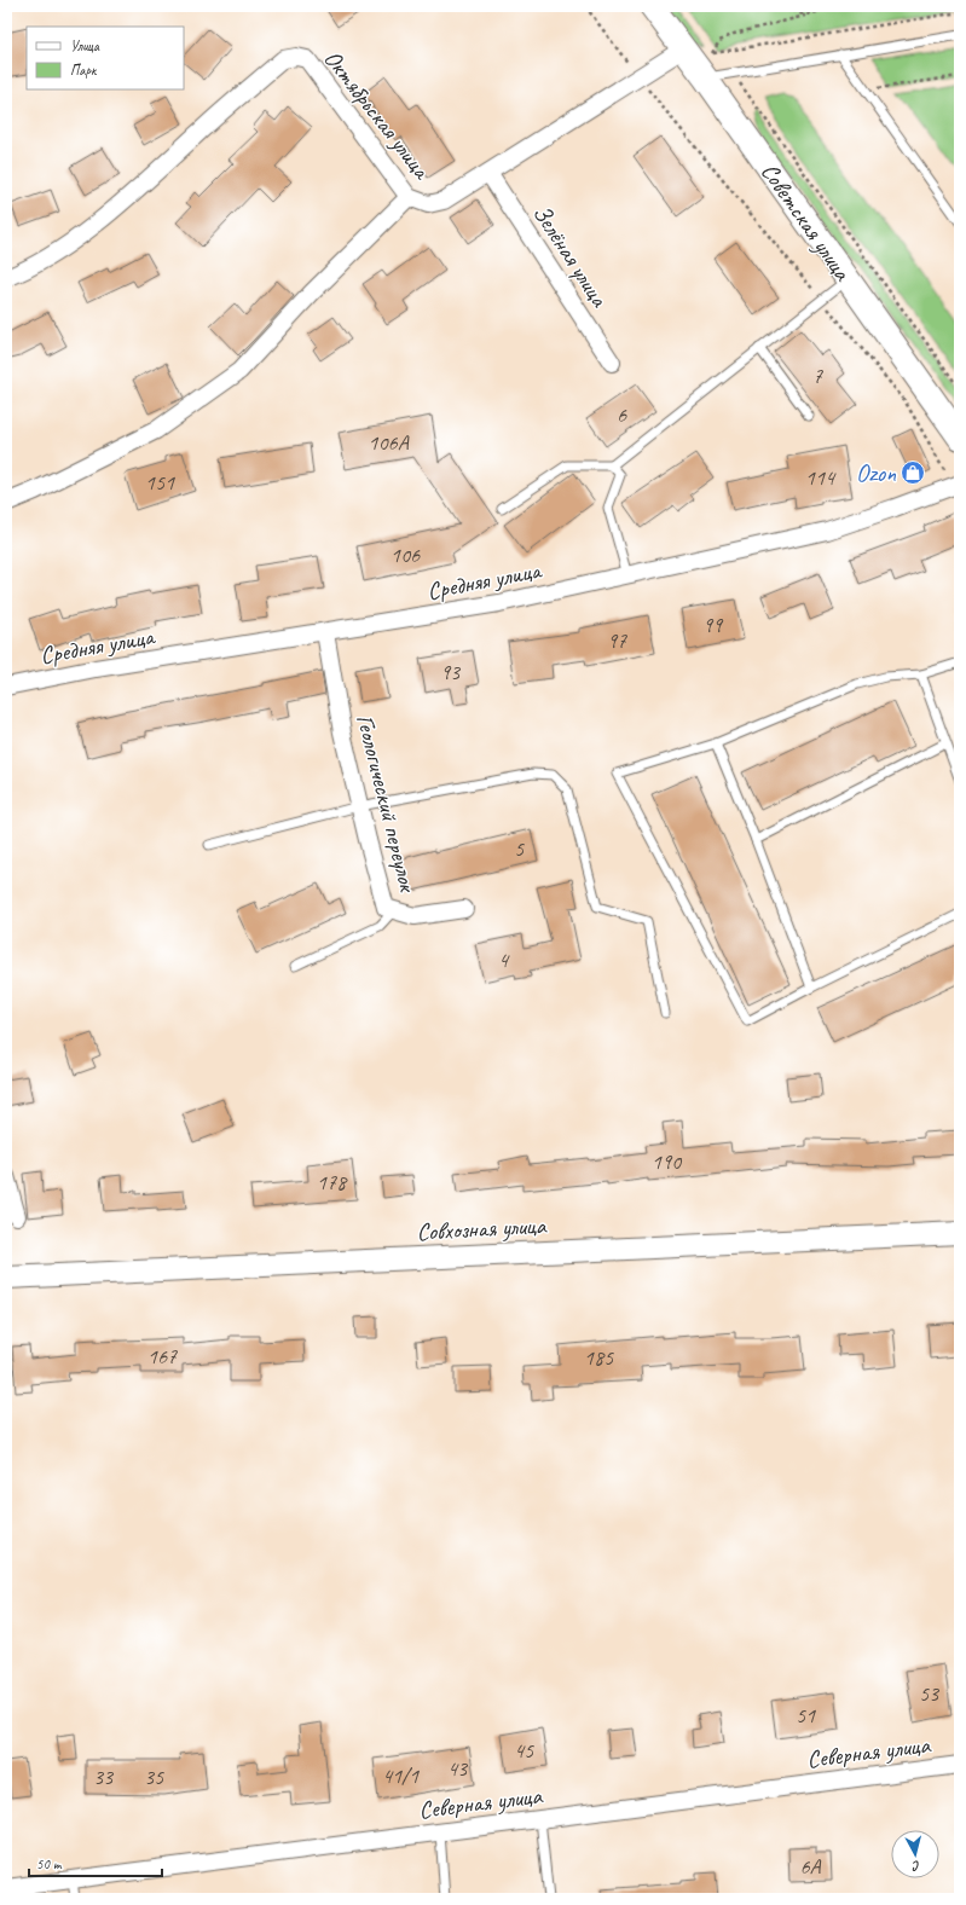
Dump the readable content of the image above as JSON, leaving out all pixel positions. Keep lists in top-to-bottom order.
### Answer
{
  "streets": {
    "main road": ["Советская улица"],
    "street": [
      "Октябрьская улица",
      "Зелёная улица",
      "Средняя улица",
      "Геологический переулок",
      "Совхозная улица",
      "Северная улица"
    ]
  },
  "crossings": [
    ["Октябрьская улица", "Советская улица"],
    ["Октябрьская улица", "Зелёная улица"],
    ["Средняя улица", "Геологический переулок"]
  ],
  "places": {
    "shop": ["Ozon"]
  },
  "house_numbers": [
    "7",
    "6",
    "106А",
    "114",
    "151",
    "106",
    "99",
    "97",
    "93",
    "5",
    "4",
    "190",
    "178",
    "167",
    "185",
    "53",
    "51",
    "45",
    "43",
    "41/1",
    "33",
    "35",
    "6А"
  ],
  "legend": ["Улица", "Парк"],
  "scale_bar": "50 m",
  "north": "bottom"
}
